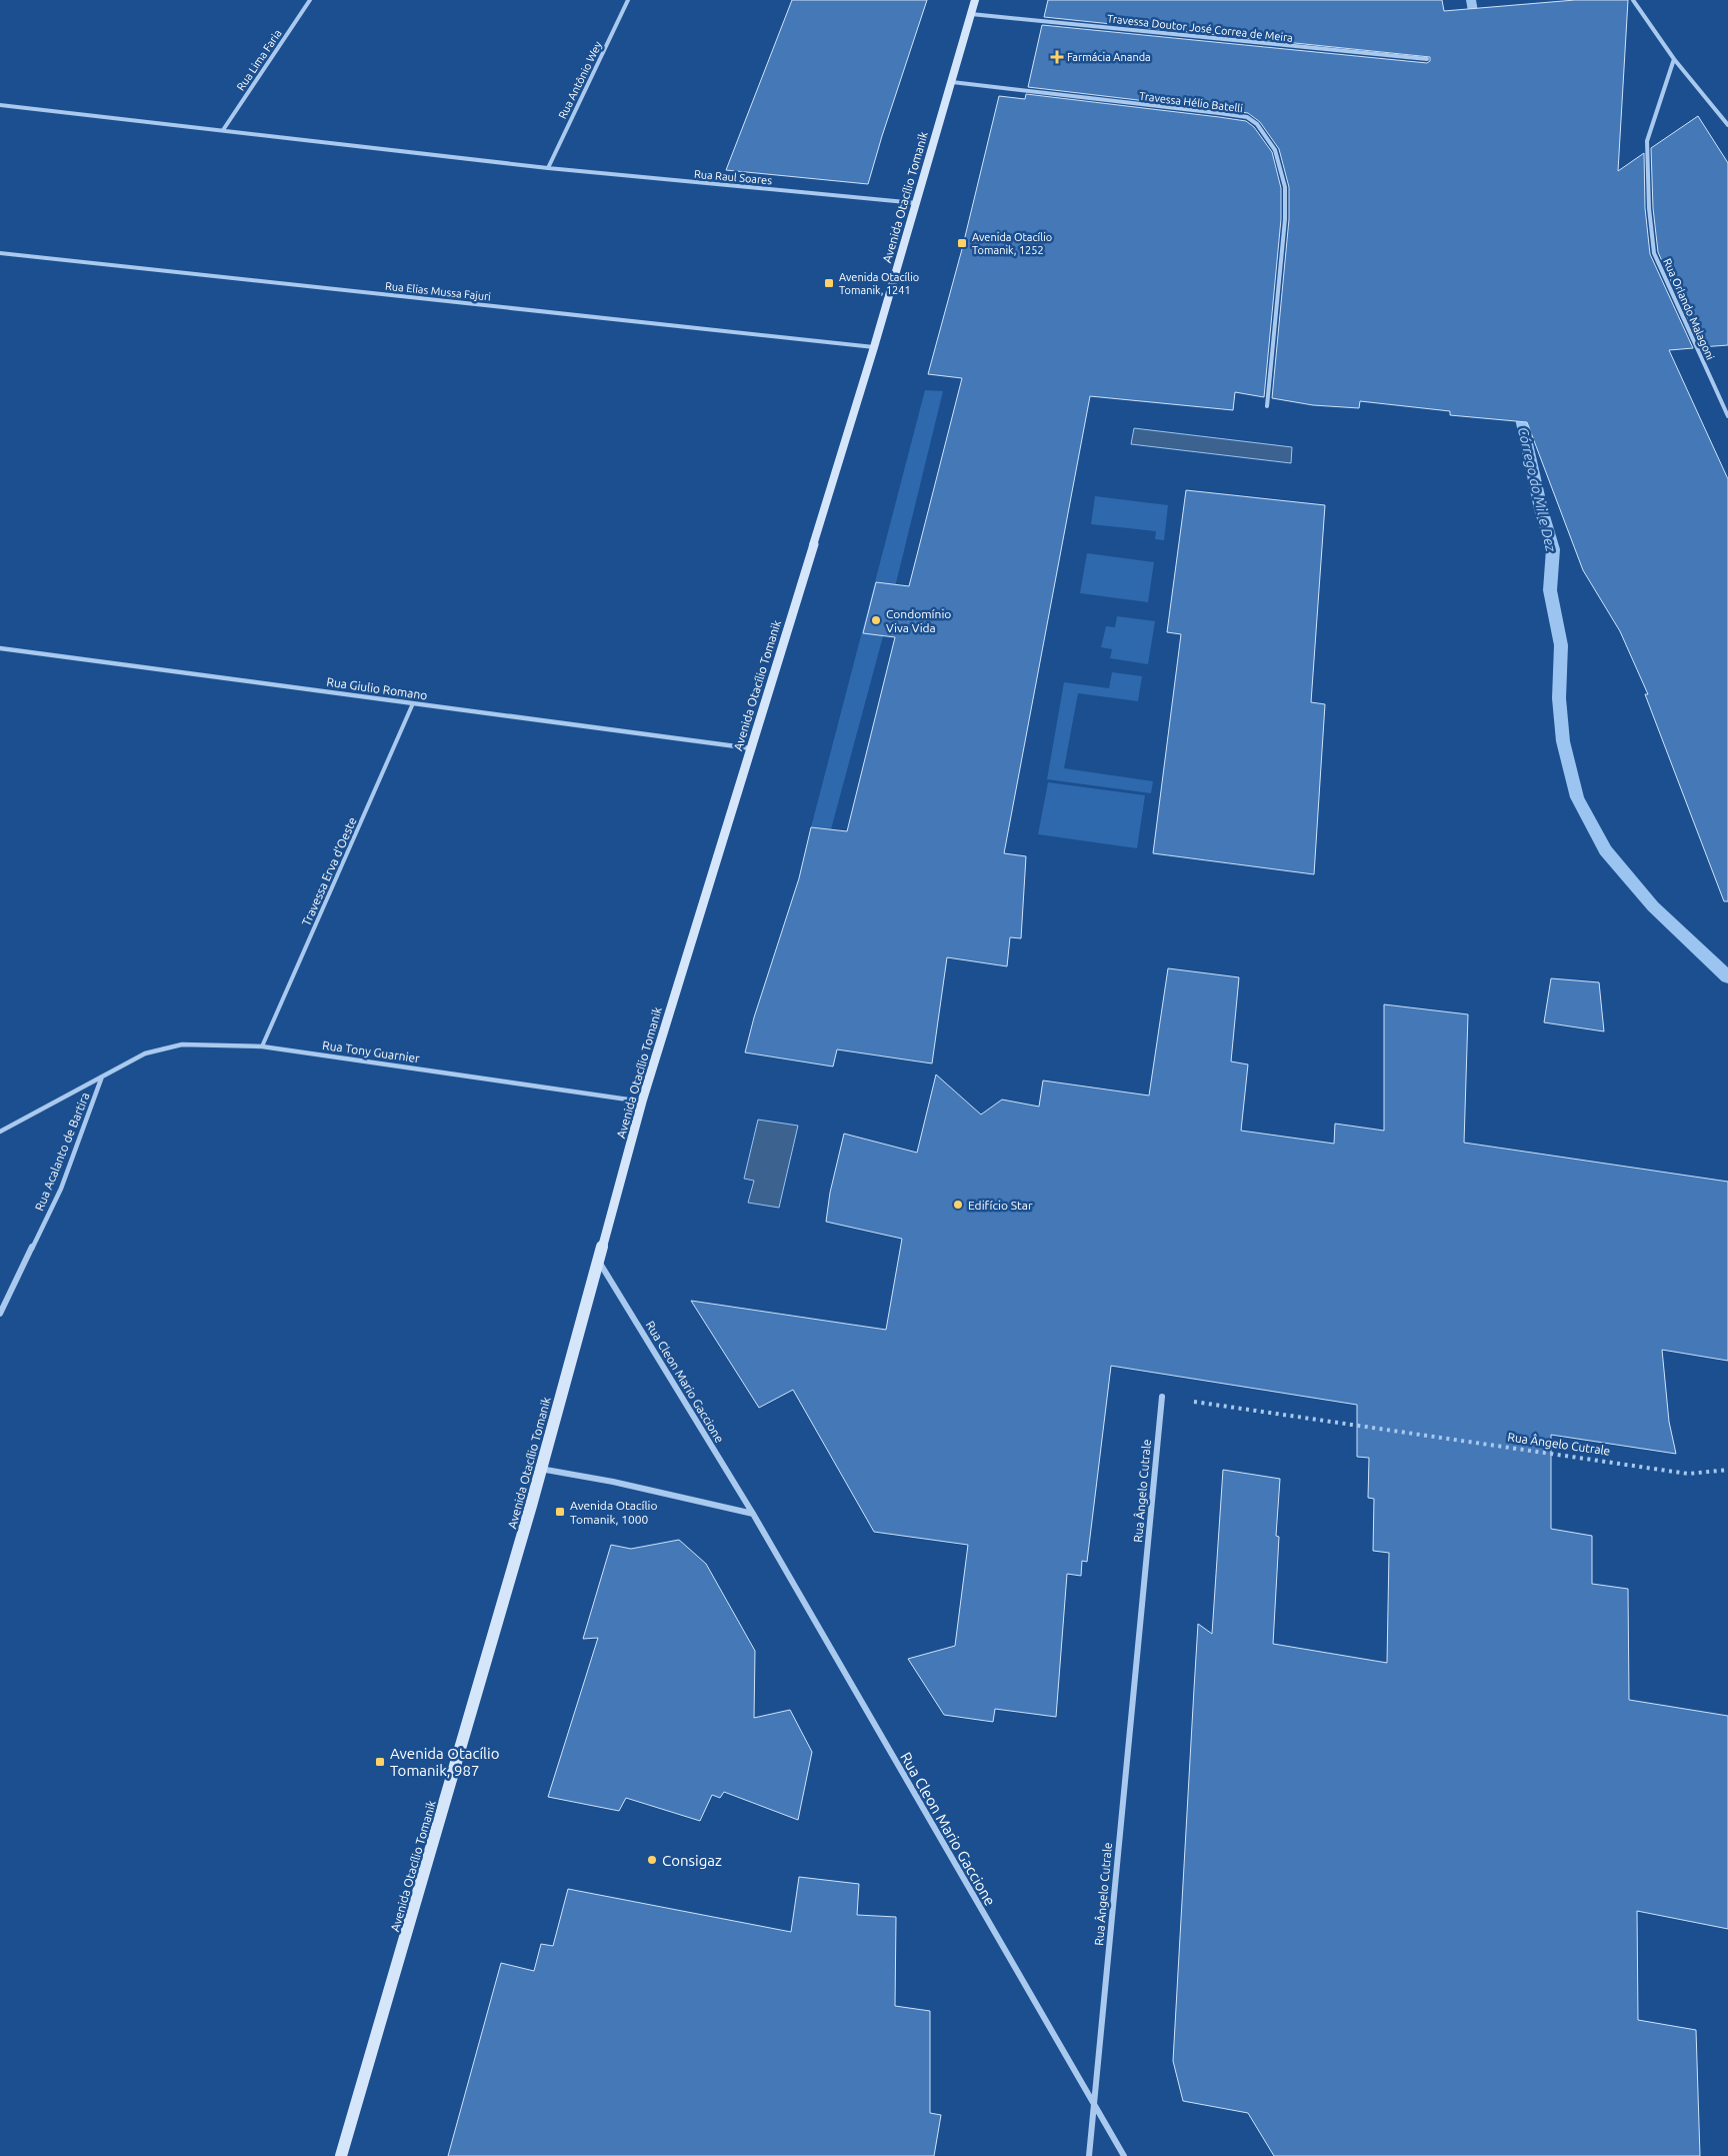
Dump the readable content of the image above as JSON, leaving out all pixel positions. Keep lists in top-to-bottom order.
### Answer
{
  "streets": {
    "street": [
      "Travessa Doutor José Correa de Meira",
      "Rua Lima Faria",
      "Rua Antônio Wey",
      "Travessa Hélio Batelli",
      "Rua Raul Soares",
      "Avenida Otacílio Tomanik",
      "Rua Elias Mussa Fajuri",
      "Rua Orlando Malagoni",
      "Rua Giulio Romano",
      "Rua Tony Guarnier",
      "Rua Acalanto de Bartira",
      "Rua Cleon Mario Gaccione",
      "Rua Ângelo Cutrale"
    ],
    "lane": ["Travessa Erva d'Oeste"]
  },
  "crossings": [
    ["Travessa Doutor José Correa de Meira", "Avenida Otacílio Tomanik"],
    ["Rua Lima Faria", "Rua Raul Soares"],
    ["Rua Antônio Wey", "Rua Raul Soares"],
    ["Travessa Hélio Batelli", "Avenida Otacílio Tomanik"],
    ["Rua Raul Soares", "Avenida Otacílio Tomanik"],
    ["Avenida Otacílio Tomanik", "Rua Elias Mussa Fajuri"],
    ["Avenida Otacílio Tomanik", "Rua Giulio Romano"],
    ["Avenida Otacílio Tomanik", "Rua Tony Guarnier"],
    ["Avenida Otacílio Tomanik", "Rua Cleon Mario Gaccione"],
    ["Rua Giulio Romano", "Travessa Erva d'Oeste"],
    ["Travessa Erva d'Oeste", "Rua Tony Guarnier"],
    ["Rua Tony Guarnier", "Rua Acalanto de Bartira"],
    ["Rua Cleon Mario Gaccione", "Rua Ângelo Cutrale"]
  ],
  "water": ["Córrego do Mil e Dez"],
  "places": {
    "health": ["Farmácia Ananda"],
    "transit": [
      "Avenida Otacílio Tomanik, 1252",
      "Avenida Otacílio Tomanik, 1241",
      "Avenida Otacílio Tomanik, 1000",
      "Avenida Otacílio Tomanik, 987"
    ],
    "other": ["Condomínio Viva Vida", "Edifício Star", "Consigaz"]
  }
}
